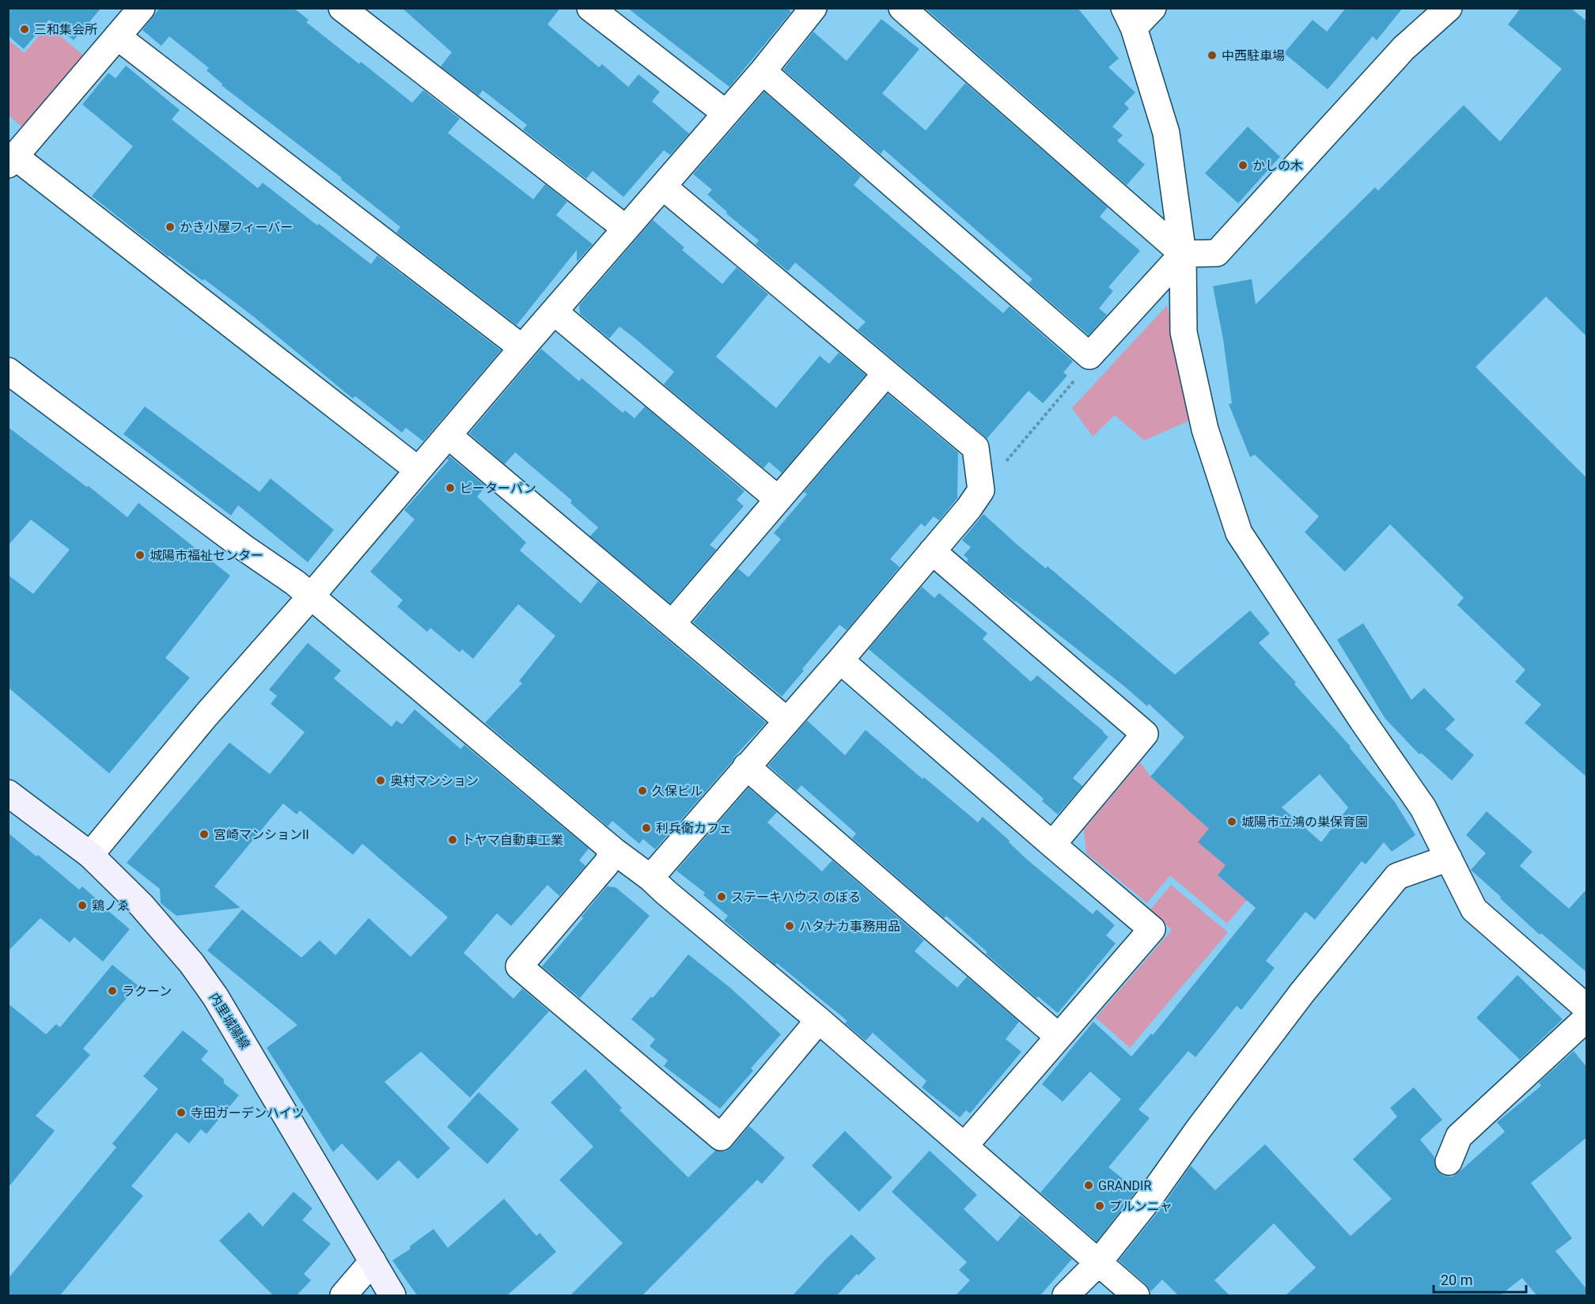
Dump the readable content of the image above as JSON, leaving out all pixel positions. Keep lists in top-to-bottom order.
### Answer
{
  "streets": {
    "main road": ["内里城陽線"]
  },
  "places": [
    "三和集会所",
    "中西駐車場",
    "かしの木",
    "かき小屋フィーバー",
    "ピーターパン",
    "城陽市福祉センター",
    "奥村マンション",
    "久保ビル",
    "城陽市立鴻の巣保育園",
    "利兵衛カフェ",
    "宮崎マンションII",
    "トヤマ自動車工業",
    "ステーキハウス のぼる",
    "鶏ノゑ",
    "ハタナカ事務用品",
    "ラクーン",
    "寺田ガーデンハイツ",
    "GRANDIR",
    "プルンニャ"
  ],
  "scale_bar": "20 m"
}
